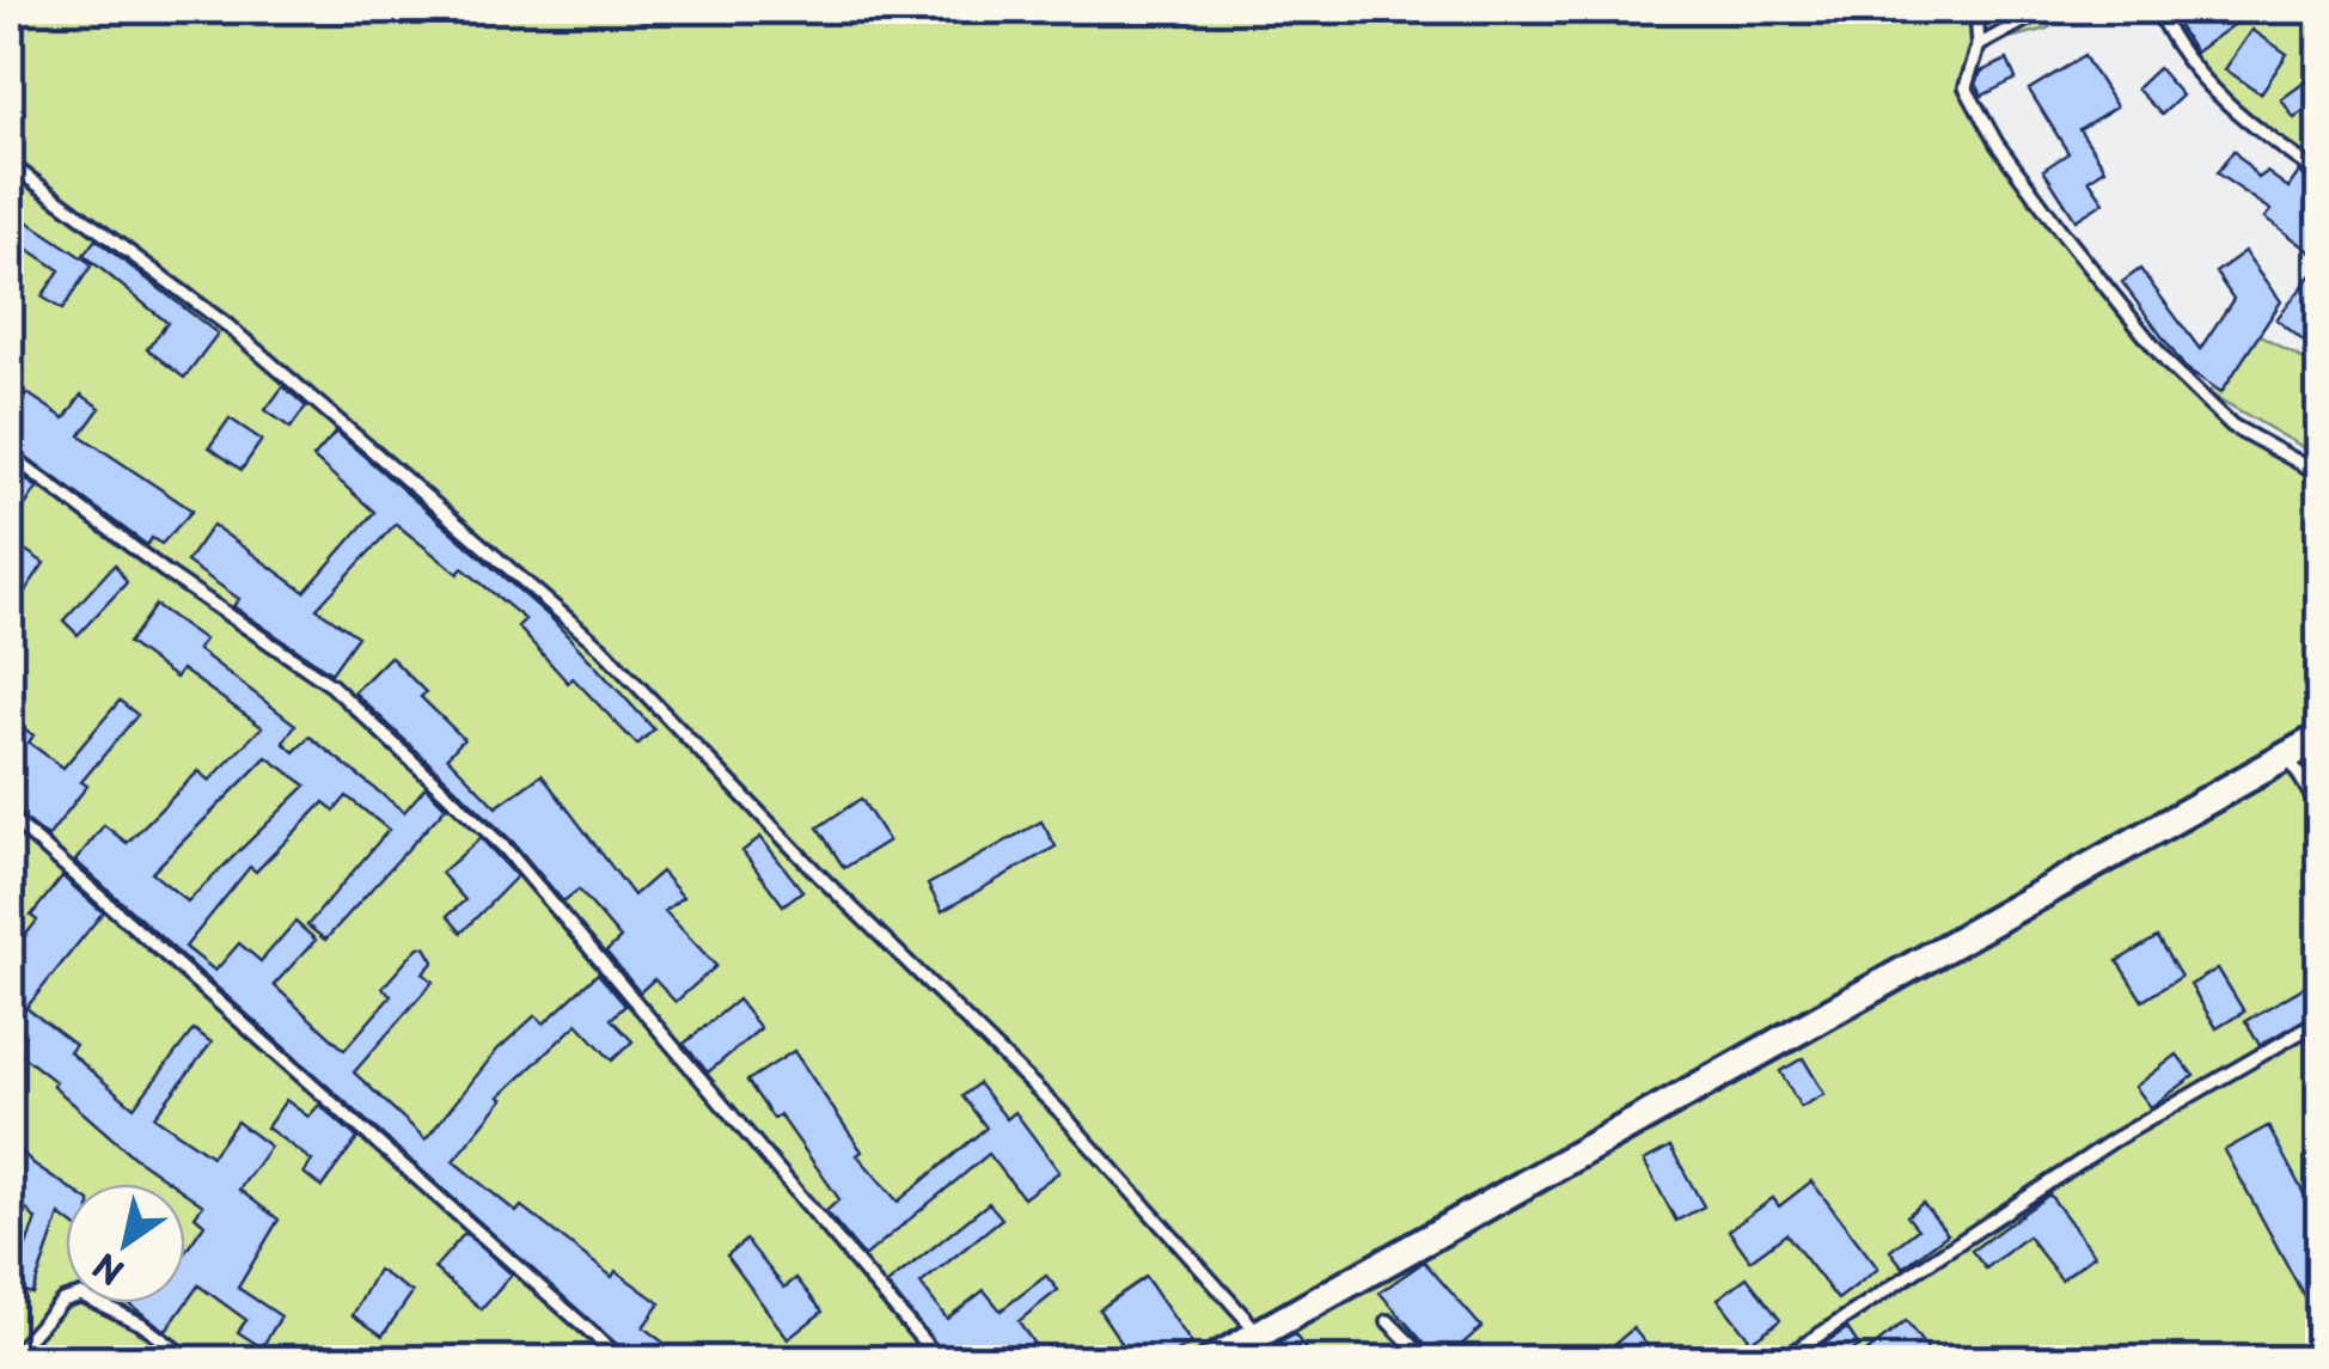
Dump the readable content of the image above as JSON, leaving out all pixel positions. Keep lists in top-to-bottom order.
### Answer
{
  "north": "bottom left"
}
